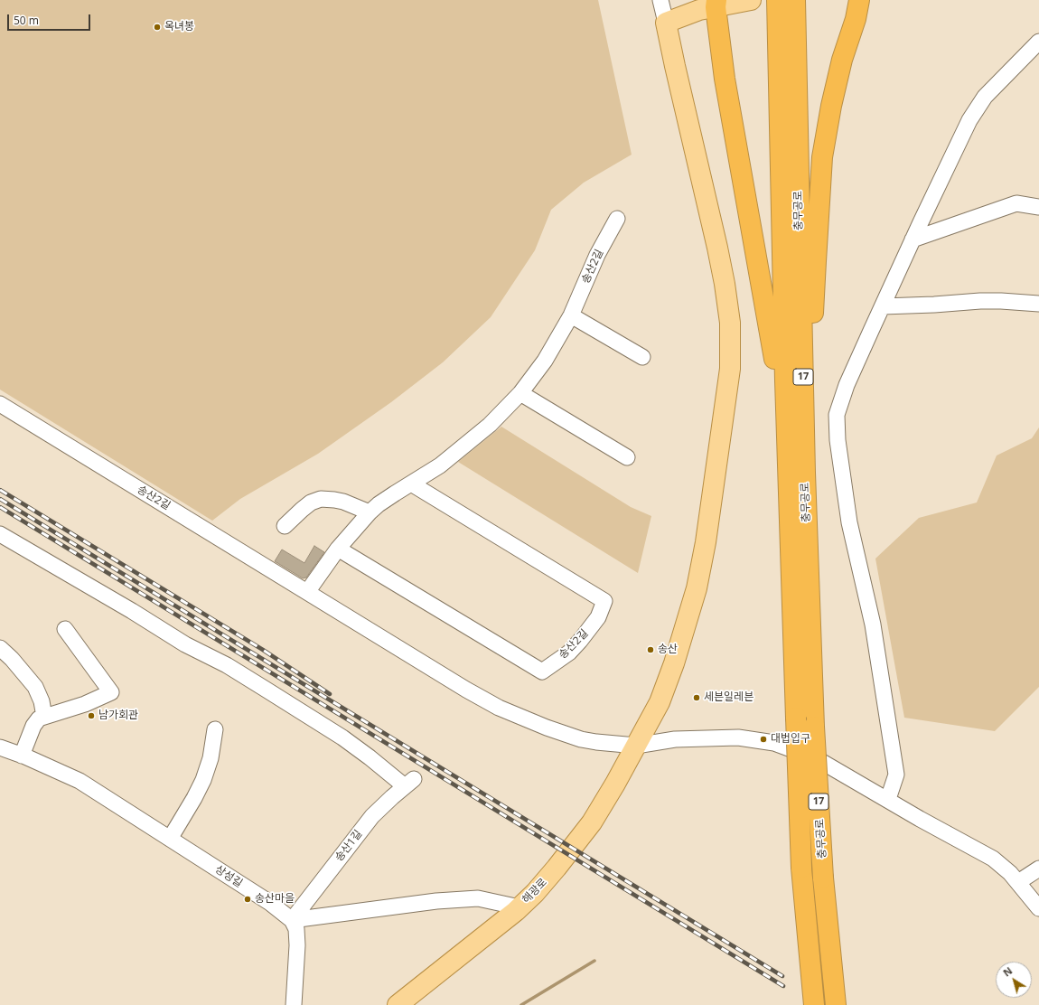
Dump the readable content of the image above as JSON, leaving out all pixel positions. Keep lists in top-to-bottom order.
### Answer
{
  "streets": {
    "highway": ["충무공로", "17"],
    "main road": ["해광로"],
    "street": ["송산2길", "송산1길", "상성길"]
  },
  "crossings": [
    ["송산2길", "해광로"],
    ["송산1길", "상성길"]
  ],
  "places": [
    "옥녀봉",
    "송산",
    "세븐일레븐",
    "남가회관",
    "대법입구",
    "송산마을"
  ],
  "scale_bar": "50 m",
  "north": "top left"
}
